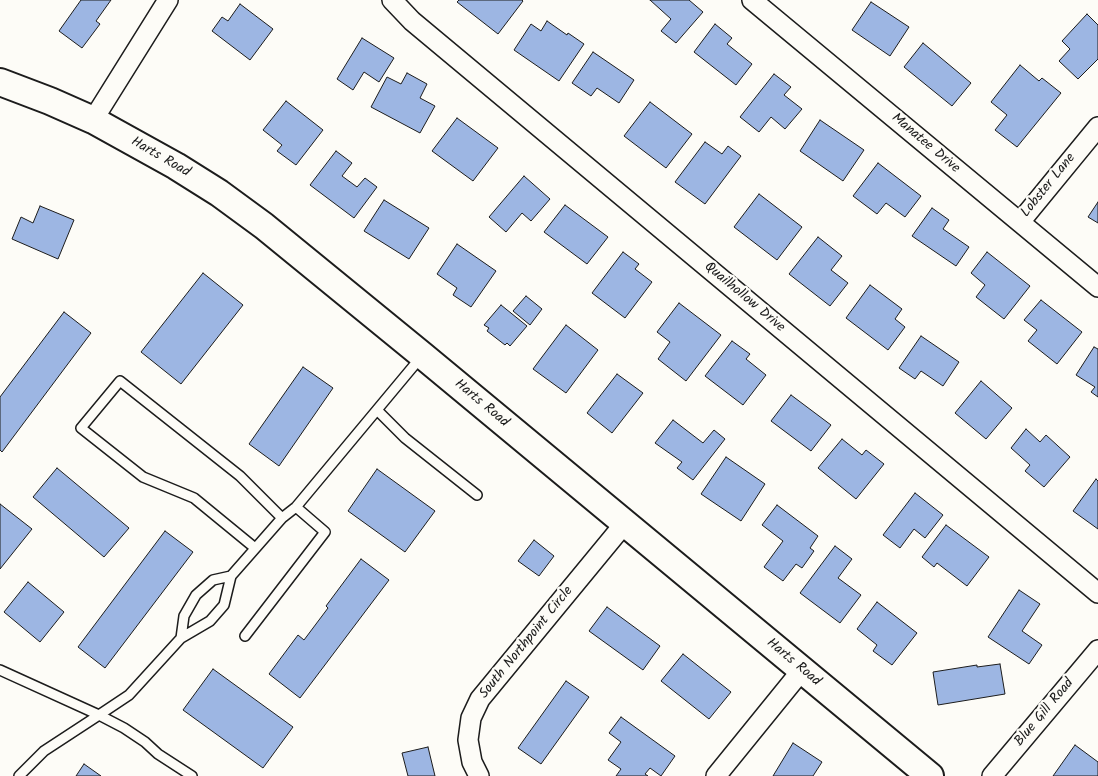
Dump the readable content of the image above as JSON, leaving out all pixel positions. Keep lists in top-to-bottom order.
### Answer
{
  "streets": {
    "street": [
      "Manatee Drive",
      "Harts Road",
      "Lobster Lane",
      "Quailhollow Drive",
      "South Northpoint Circle",
      "Blue Gill Road"
    ]
  },
  "crossings": [
    ["Manatee Drive", "Lobster Lane"],
    ["Harts Road", "South Northpoint Circle"]
  ]
}
